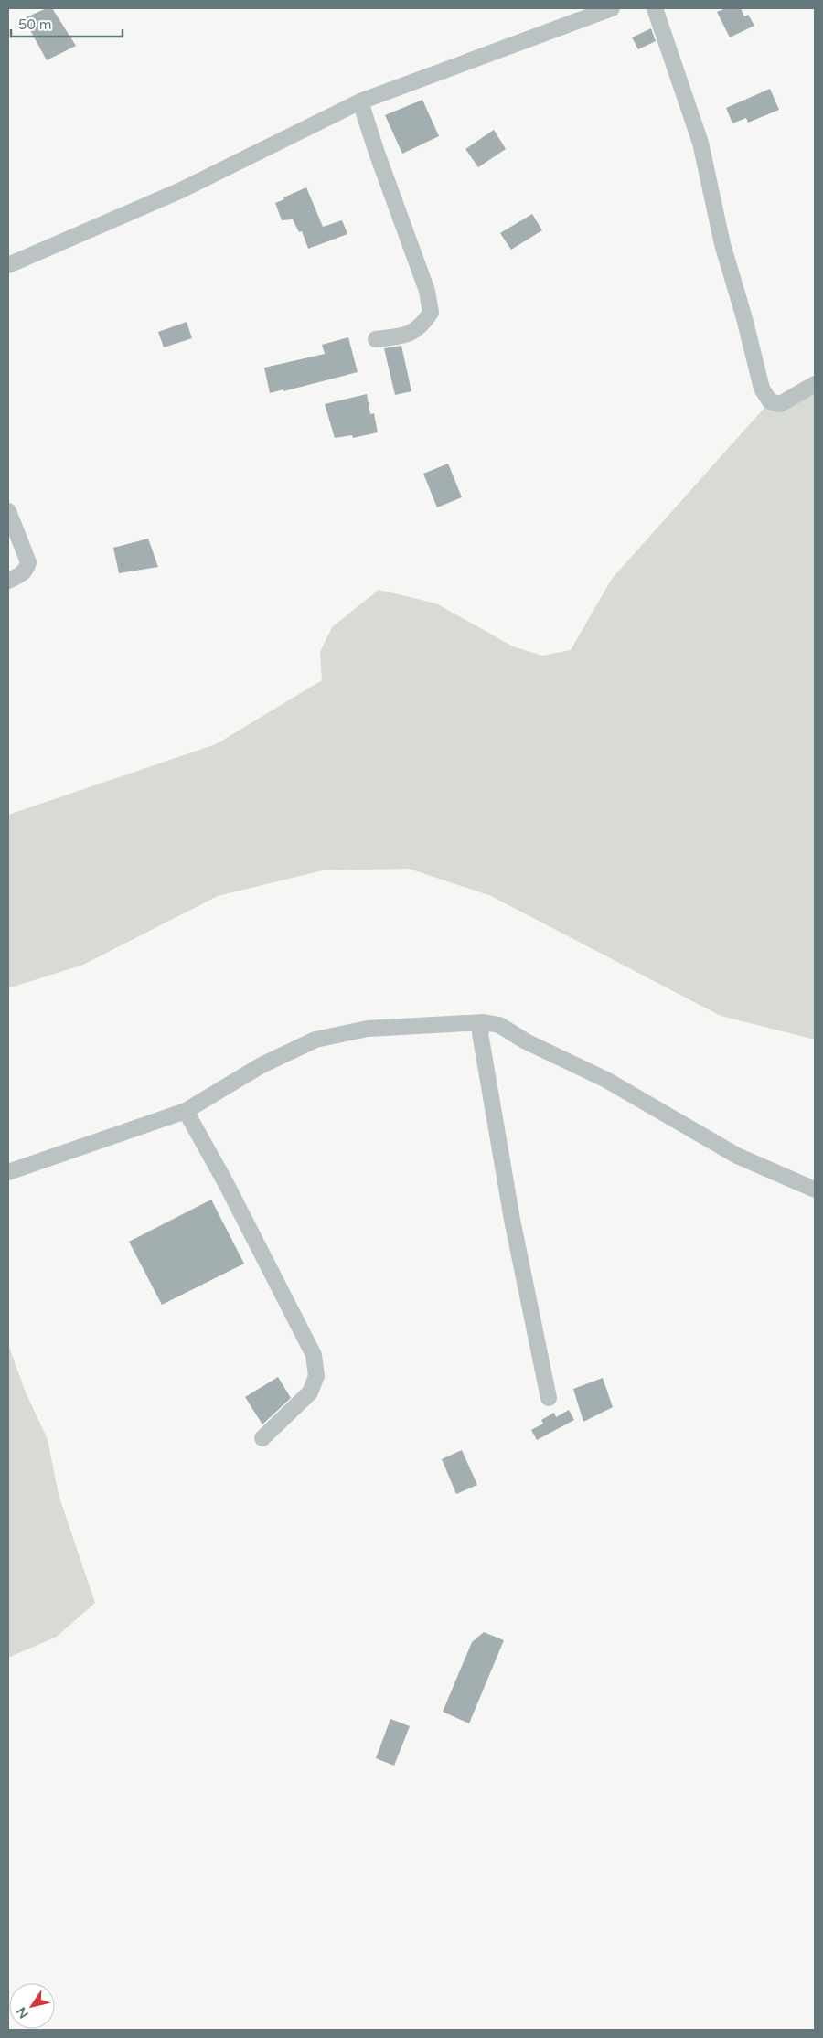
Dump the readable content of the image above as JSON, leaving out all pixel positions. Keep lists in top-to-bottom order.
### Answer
{
  "scale_bar": "50 m",
  "north": "bottom left"
}
